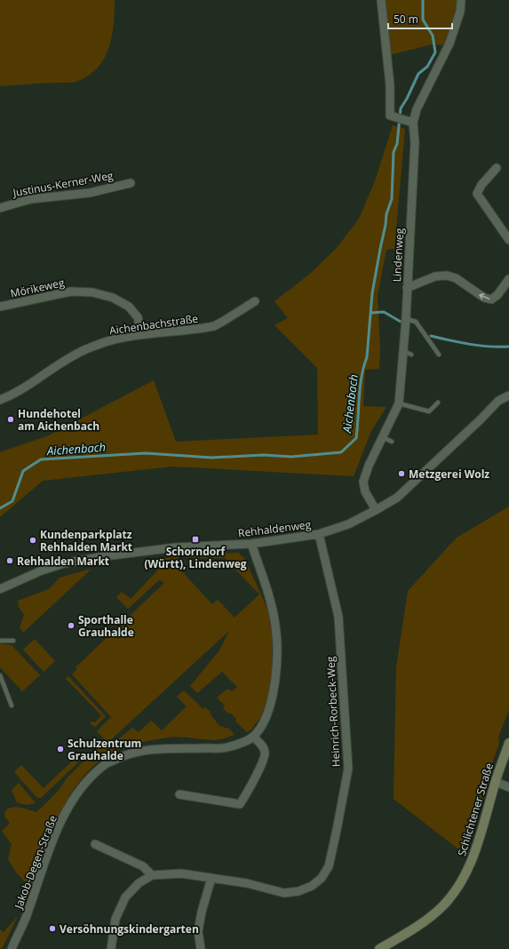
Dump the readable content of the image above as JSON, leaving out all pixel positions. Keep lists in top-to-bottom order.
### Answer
{
  "streets": {
    "main road": ["Schlichtener Straße"],
    "street": [
      "Justinus-Kerner-Weg",
      "Lindenweg",
      "Mörikeweg",
      "Aichenbachstraße",
      "Rehhaldenweg",
      "Heinrich-Rorbeck-Weg",
      "Jakob-Degen-Straße"
    ]
  },
  "crossings": [
    ["Lindenweg", "Rehhaldenweg"],
    ["Mörikeweg", "Aichenbachstraße"],
    ["Rehhaldenweg", "Heinrich-Rorbeck-Weg"],
    ["Rehhaldenweg", "Jakob-Degen-Straße"]
  ],
  "water": ["Aichenbach"],
  "places": {
    "other": [
      "Hundehotel am Aichenbach",
      "Metzgerei Wolz",
      "Kundenparkplatz Rehhalden Markt",
      "Rehhalden Markt",
      "Sporthalle Grauhalde",
      "Schulzentrum Grauhalde",
      "Versöhnungskindergarten"
    ],
    "transit": ["Schorndorf (Württ), Lindenweg"]
  },
  "scale_bar": "50 m"
}
